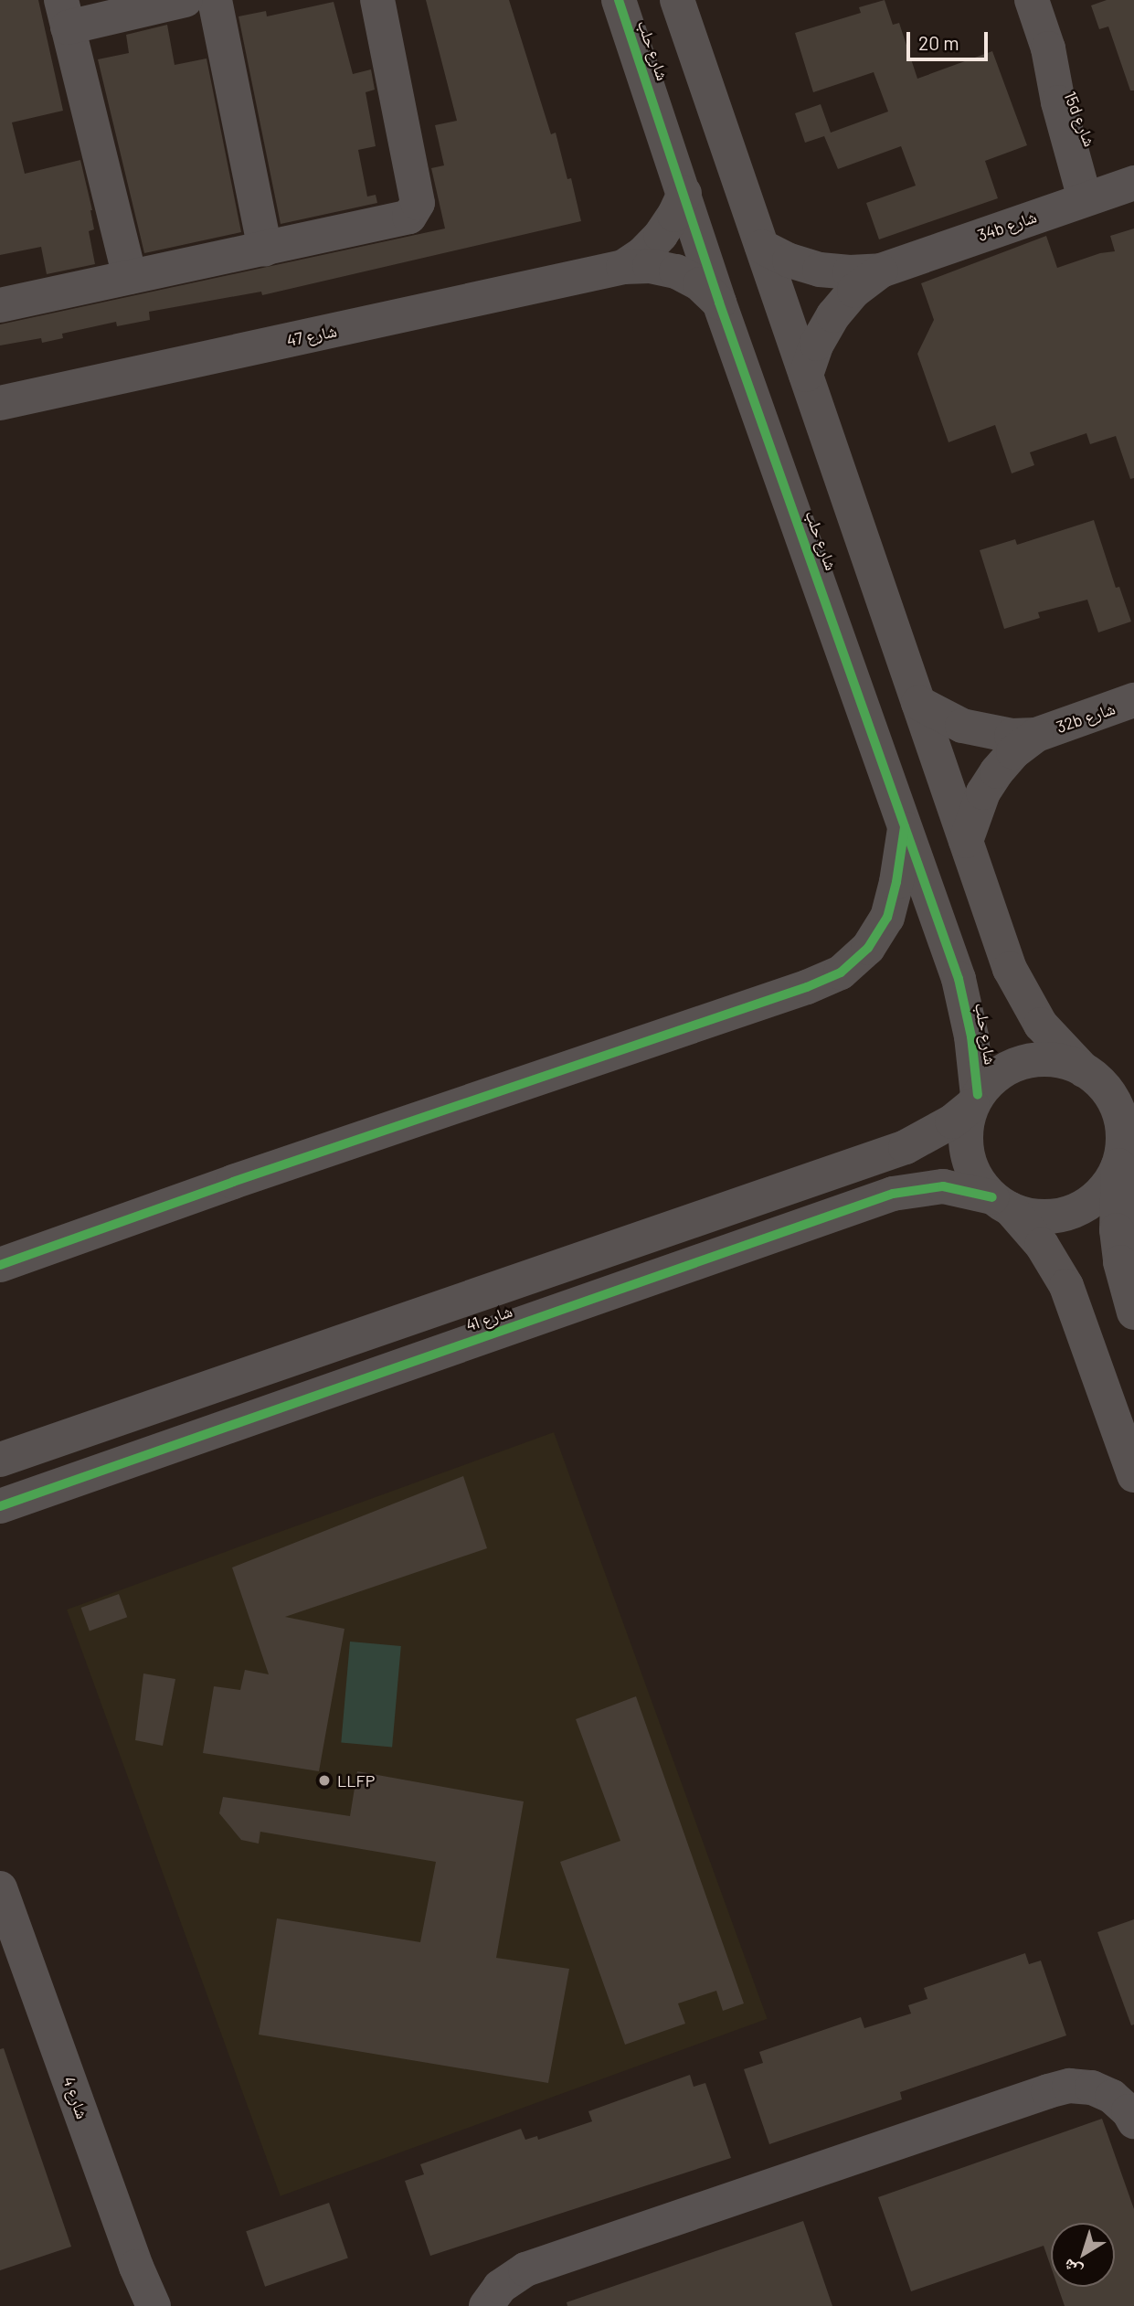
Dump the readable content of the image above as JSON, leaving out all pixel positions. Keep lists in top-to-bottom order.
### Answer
{
  "streets": {
    "street": [
      "شارع حلب",
      "15d شارع",
      "34b شارع",
      "شارع 47",
      "32b شارع",
      "شارع 41",
      "شارع 4"
    ]
  },
  "crossings": [
    ["شارع حلب", "شارع 47"],
    ["شارع حلب", "شارع 41"],
    ["15d شارع", "34b شارع"]
  ],
  "places": ["LLFP"],
  "scale_bar": "20 m",
  "north": "bottom left"
}
